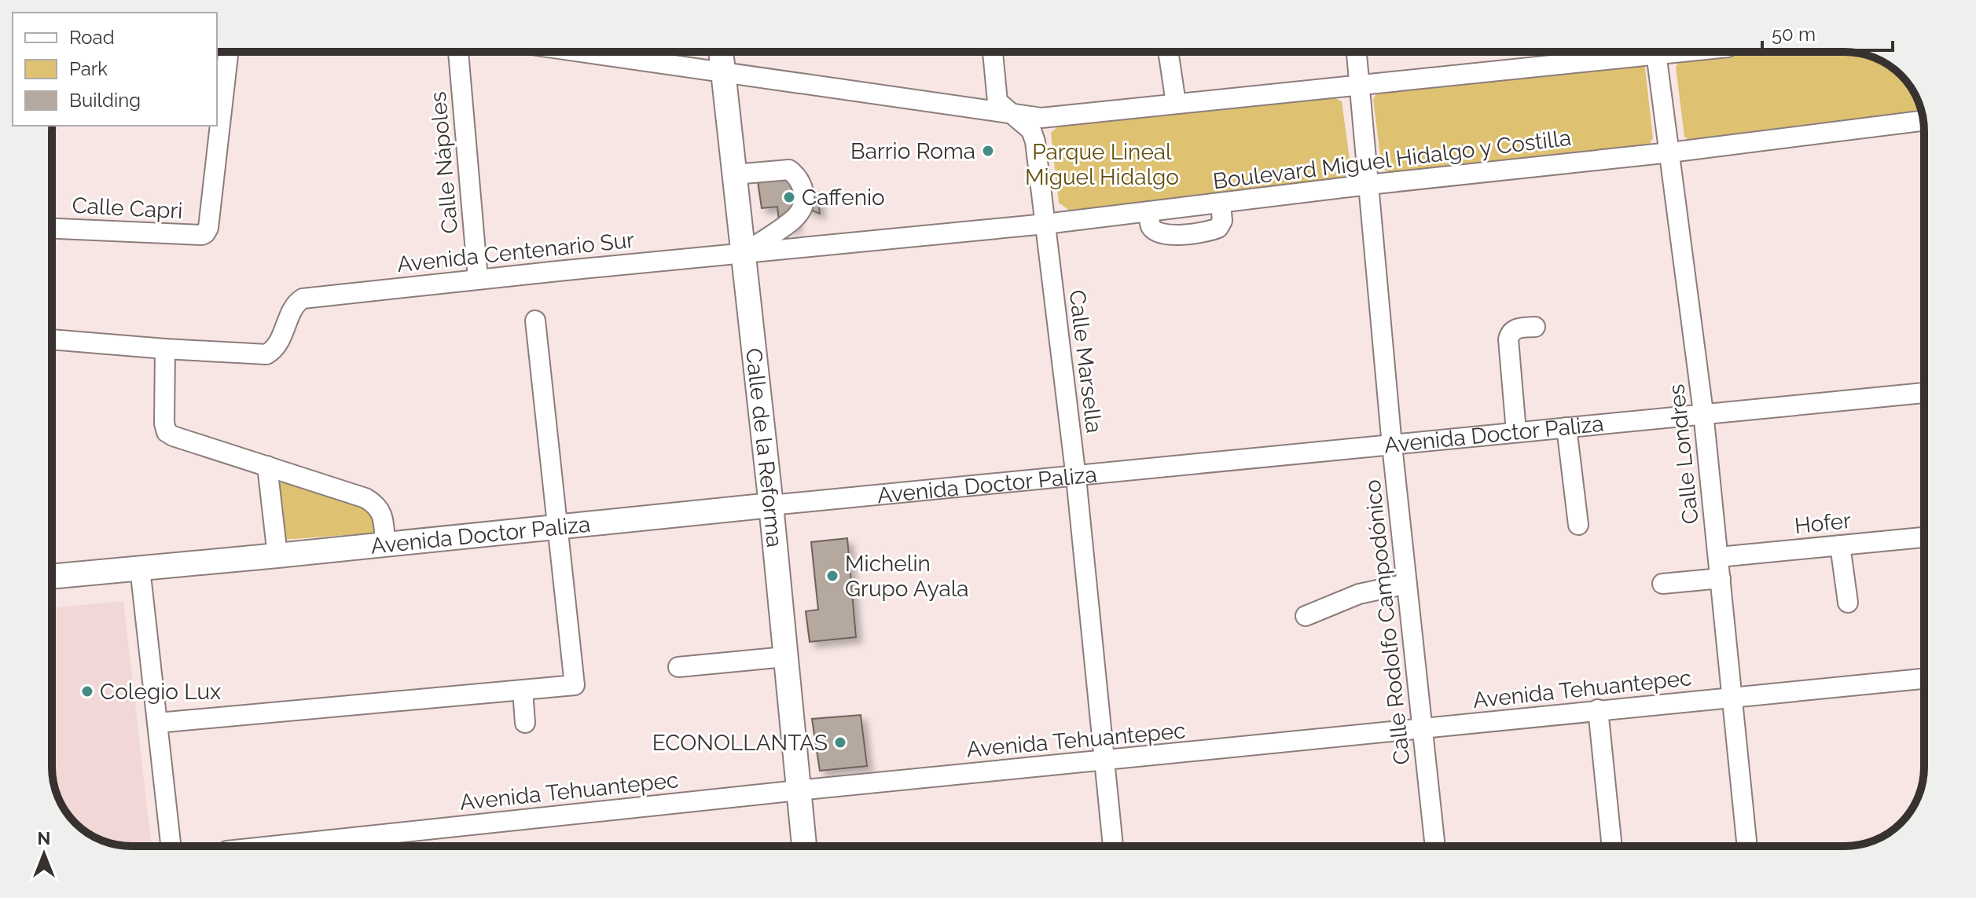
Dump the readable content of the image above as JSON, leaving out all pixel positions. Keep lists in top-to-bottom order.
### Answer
{
  "streets": {
    "main road": ["Avenida Doctor Paliza", "Calle de la Reforma"],
    "street": [
      "Boulevard Miguel Hidalgo y Costilla",
      "Calle Nápoles",
      "Calle Capri",
      "Avenida Centenario Sur",
      "Calle Marsella",
      "Calle Londres",
      "Hofer",
      "Calle Rodolfo Campodónico",
      "Avenida Tehuantepec"
    ]
  },
  "crossings": [
    ["Boulevard Miguel Hidalgo y Costilla", "Avenida Centenario Sur"],
    ["Boulevard Miguel Hidalgo y Costilla", "Calle Marsella"],
    ["Boulevard Miguel Hidalgo y Costilla", "Calle de la Reforma"],
    ["Boulevard Miguel Hidalgo y Costilla", "Calle Londres"],
    ["Boulevard Miguel Hidalgo y Costilla", "Calle Rodolfo Campodónico"],
    ["Calle Nápoles", "Avenida Centenario Sur"],
    ["Avenida Centenario Sur", "Calle de la Reforma"],
    ["Calle Marsella", "Avenida Doctor Paliza"],
    ["Calle Marsella", "Avenida Tehuantepec"],
    ["Avenida Doctor Paliza", "Calle de la Reforma"],
    ["Avenida Doctor Paliza", "Calle Londres"],
    ["Avenida Doctor Paliza", "Calle Rodolfo Campodónico"],
    ["Calle de la Reforma", "Avenida Tehuantepec"],
    ["Calle Londres", "Hofer"],
    ["Calle Londres", "Avenida Tehuantepec"],
    ["Calle Rodolfo Campodónico", "Avenida Tehuantepec"]
  ],
  "parks": ["Parque Lineal Miguel Hidalgo"],
  "places": [
    "Barrio Roma",
    "Caffenio",
    "Michelin Grupo Ayala",
    "Colegio Lux",
    "ECONOLLANTAS"
  ],
  "legend": ["Road", "Park", "Building"],
  "scale_bar": "50 m",
  "north": "top"
}
